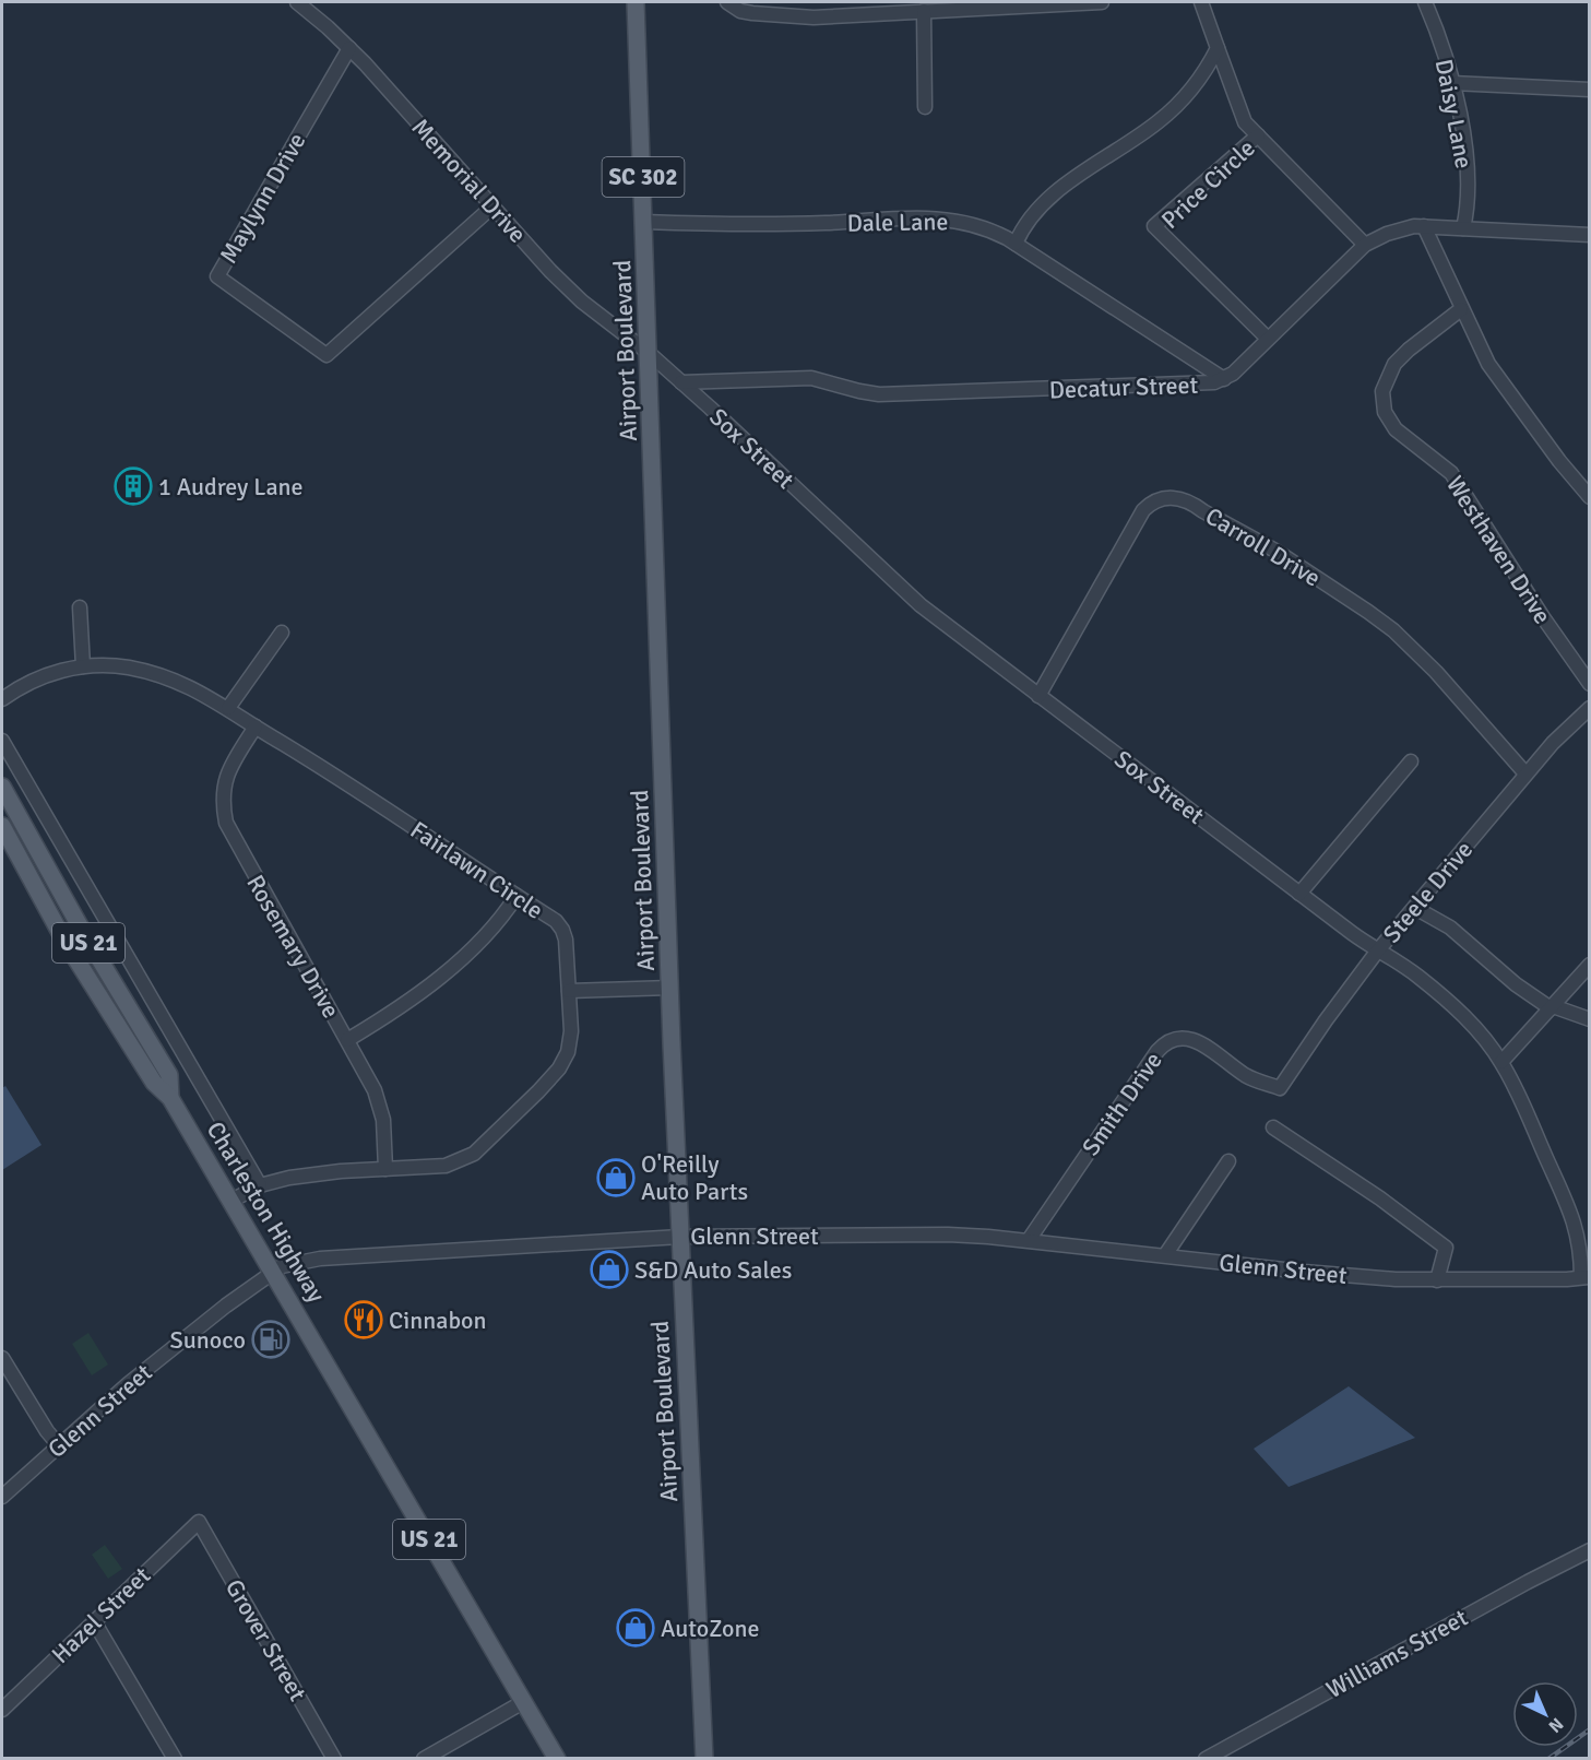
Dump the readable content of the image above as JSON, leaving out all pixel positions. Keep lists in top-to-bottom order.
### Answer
{
  "streets": {
    "main road": [
      "SC 302",
      "Airport Boulevard",
      "US 21",
      "Charleston Highway"
    ],
    "street": [
      "Daisy Lane",
      "Memorial Drive",
      "Price Circle",
      "Maylynn Drive",
      "Dale Lane",
      "Decatur Street",
      "Sox Street",
      "Carroll Drive",
      "Westhaven Drive",
      "Fairlawn Circle",
      "Steele Drive",
      "Rosemary Drive",
      "Smith Drive",
      "Glenn Street",
      "Hazel Street",
      "Grover Street",
      "Williams Street"
    ]
  },
  "crossings": [
    ["Daisy Lane", "Decatur Street"],
    ["Memorial Drive", "Maylynn Drive"],
    ["Memorial Drive", "Airport Boulevard"],
    ["Memorial Drive", "Sox Street"],
    ["Price Circle", "Decatur Street"],
    ["Dale Lane", "Airport Boulevard"],
    ["Dale Lane", "Decatur Street"],
    ["Airport Boulevard", "Sox Street"],
    ["Airport Boulevard", "Glenn Street"],
    ["Decatur Street", "Sox Street"],
    ["Sox Street", "Carroll Drive"],
    ["Sox Street", "Steele Drive"],
    ["Sox Street", "Glenn Street"],
    ["Carroll Drive", "Steele Drive"],
    ["Fairlawn Circle", "Rosemary Drive"],
    ["Fairlawn Circle", "Charleston Highway"],
    ["Steele Drive", "Smith Drive"],
    ["Smith Drive", "Glenn Street"],
    ["Charleston Highway", "Glenn Street"],
    ["Hazel Street", "Grover Street"]
  ],
  "places": {
    "building": ["1 Audrey Lane"],
    "shop": ["O'Reilly Auto Parts", "S&D Auto Sales", "AutoZone"],
    "restaurant": ["Cinnabon"],
    "fuel station": ["Sunoco"]
  },
  "north": "bottom right"
}
